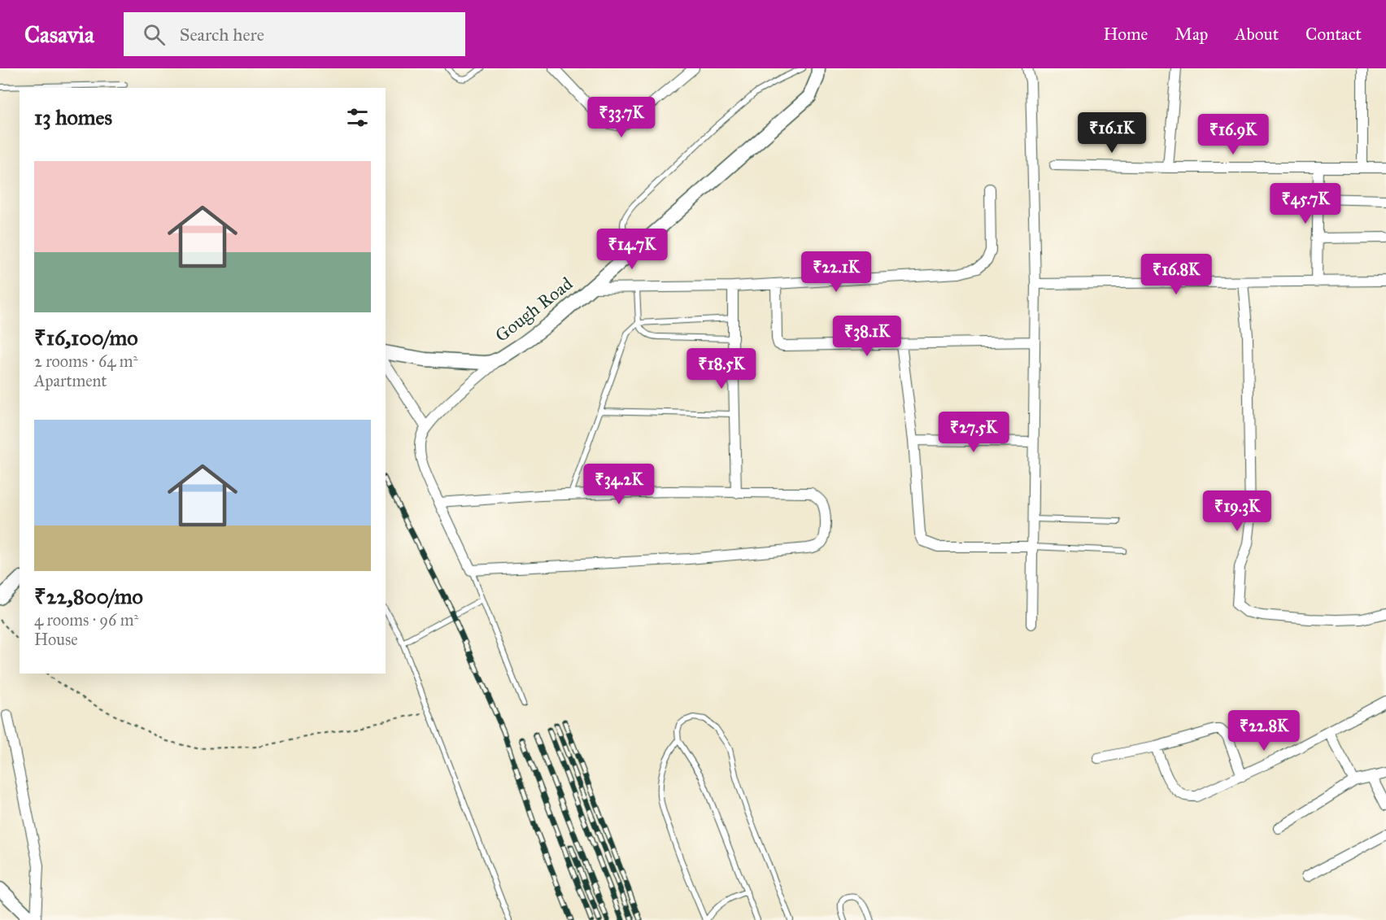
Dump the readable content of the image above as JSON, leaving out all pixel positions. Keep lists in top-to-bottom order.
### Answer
{
  "streets": {
    "street": ["Gough Road"]
  },
  "page": {
    "header": "Casavia",
    "search": "Search here",
    "nav": [
      "Home",
      "Map",
      "About",
      "Contact"
    ],
    "heading": "13 homes",
    "price": [
      "₹33.7K",
      "₹16.1K",
      "₹16.9K",
      "₹45.7K",
      "₹14.7K",
      "₹22.1K",
      "₹16.8K",
      "₹38.1K",
      "₹18.5K",
      "₹27.5K",
      "₹34.2K",
      "₹19.3K",
      "₹22.8K"
    ],
    "list": [
      {
        "name": "₹16,100/mo",
        "note": "2 rooms · 64 m² · Apartment"
      },
      {
        "name": "₹22,800/mo",
        "note": "4 rooms · 96 m² · House"
      }
    ]
  }
}
